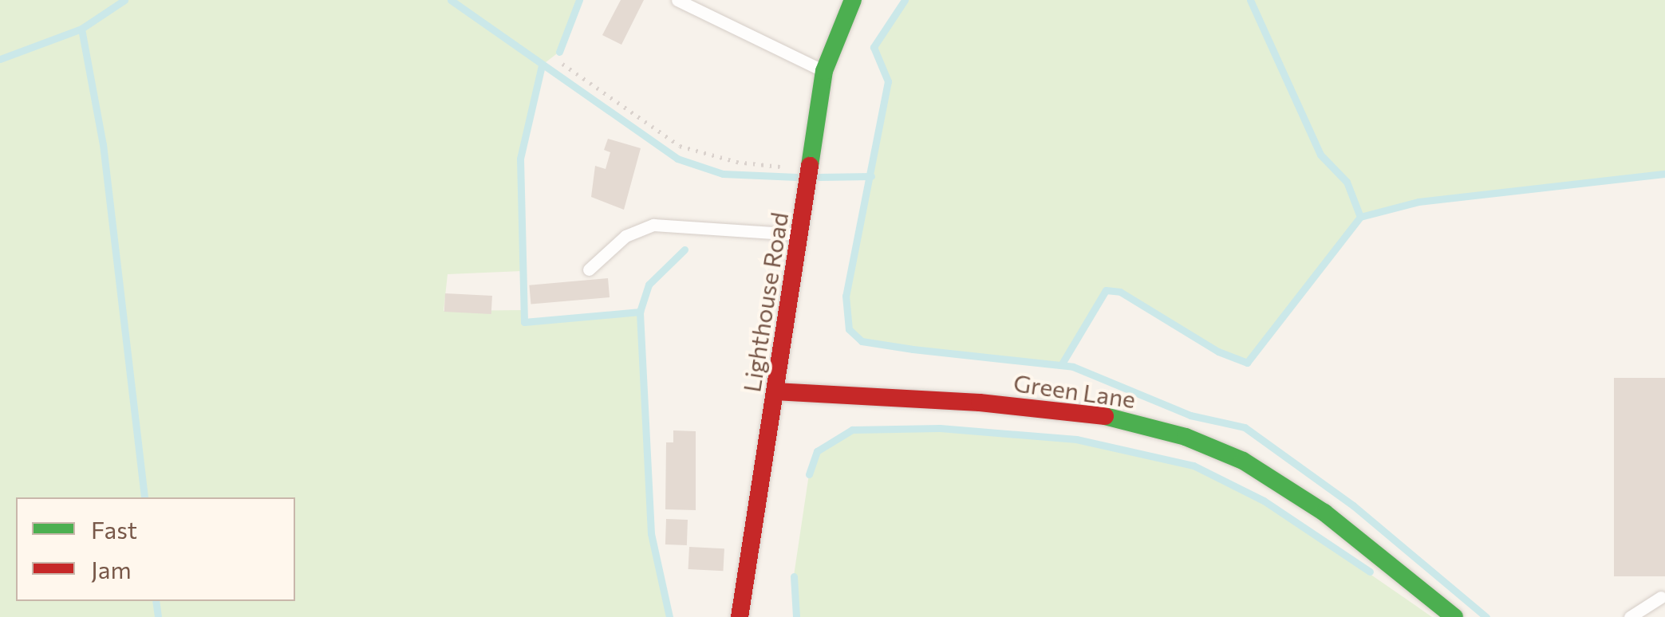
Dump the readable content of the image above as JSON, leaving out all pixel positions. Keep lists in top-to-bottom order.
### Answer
{
  "streets": {
    "street": ["Lighthouse Road", "Green Lane"]
  },
  "crossings": [
    ["Lighthouse Road", "Green Lane"]
  ],
  "legend": ["Fast", "Jam"]
}
